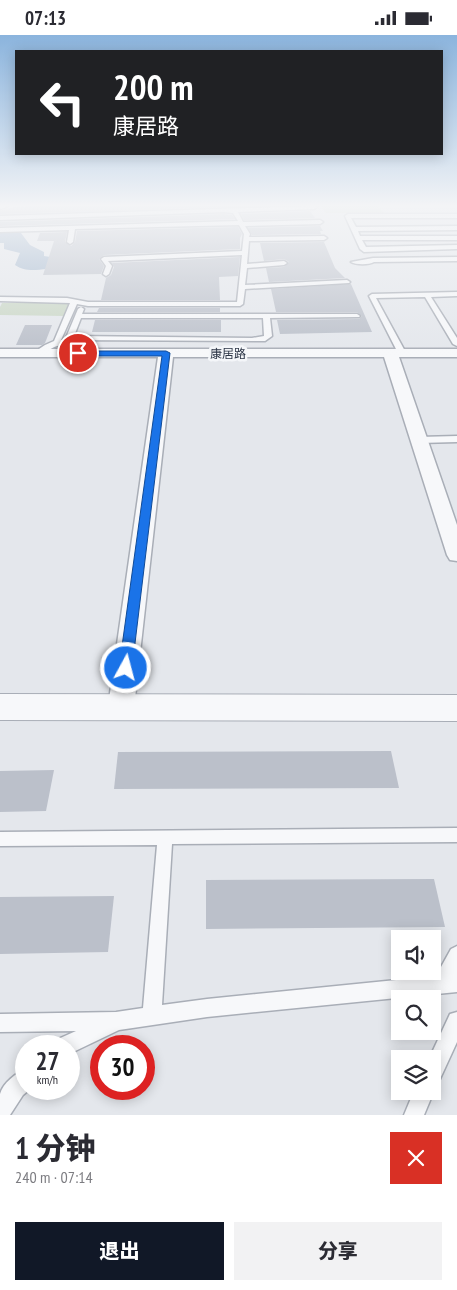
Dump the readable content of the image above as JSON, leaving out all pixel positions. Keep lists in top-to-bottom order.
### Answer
{
  "streets": {
    "street": ["康居路"]
  },
  "page": {
    "status": "07:13",
    "turn": ["200 m", "康居路"],
    "speed": "27 km/h",
    "limit": "30",
    "heading": ["1 分钟", "240 m · 07:14"],
    "buttons": ["退出", "分享"]
  }
}
